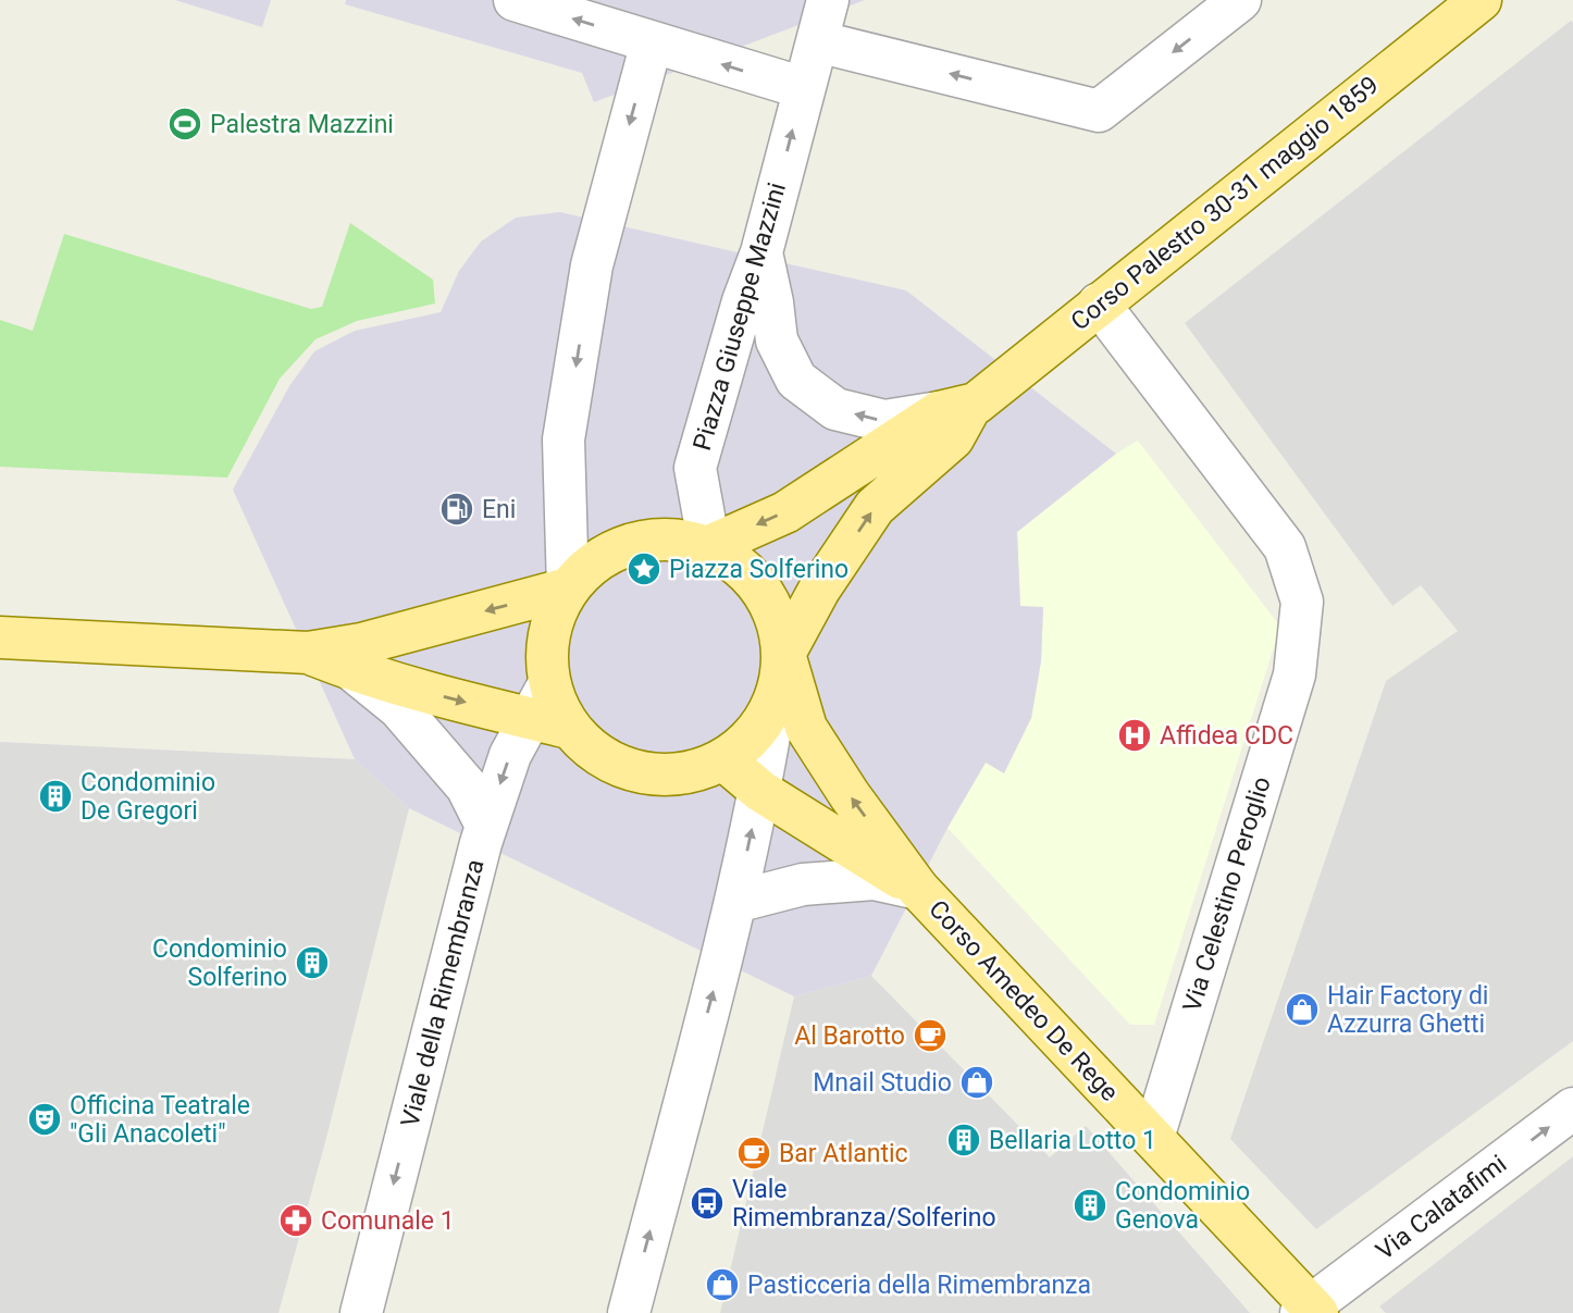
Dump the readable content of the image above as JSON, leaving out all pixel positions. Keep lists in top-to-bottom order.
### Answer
{
  "streets": {
    "main road": ["Corso Palestro 30-31 maggio 1859", "Corso Amedeo De Rege"],
    "street": [
      "Piazza Giuseppe Mazzini",
      "Via Celestino Peroglio",
      "Viale della Rimembranza",
      "Via Calatafimi"
    ]
  },
  "crossings": [
    ["Corso Palestro 30-31 maggio 1859", "Piazza Giuseppe Mazzini"],
    ["Corso Palestro 30-31 maggio 1859", "Via Celestino Peroglio"],
    ["Corso Palestro 30-31 maggio 1859", "Viale della Rimembranza"],
    ["Corso Palestro 30-31 maggio 1859", "Corso Amedeo De Rege"],
    ["Piazza Giuseppe Mazzini", "Viale della Rimembranza"],
    ["Piazza Giuseppe Mazzini", "Corso Amedeo De Rege"],
    ["Via Celestino Peroglio", "Corso Amedeo De Rege"],
    ["Viale della Rimembranza", "Corso Amedeo De Rege"],
    ["Corso Amedeo De Rege", "Via Calatafimi"]
  ],
  "one_way": ["Via Calatafimi"],
  "places": {
    "sports": ["Palestra Mazzini"],
    "fuel station": ["Eni"],
    "place": ["Piazza Solferino"],
    "hospital": ["Affidea CDC"],
    "building": [
      "Condominio De Gregori",
      "Condominio Solferino",
      "Bellaria Lotto 1",
      "Condominio Genova"
    ],
    "shop": ["Hair Factory di Azzurra Ghetti", "Mnail Studio", "Pasticceria della Rimembranza"],
    "cafe": ["Al Barotto", "Bar Atlantic"],
    "theatre": ["Officina Teatrale \"Gli Anacoleti\""],
    "bus stop": ["Viale Rimembranza/Solferino"],
    "pharmacy": ["Comunale 1"]
  }
}
